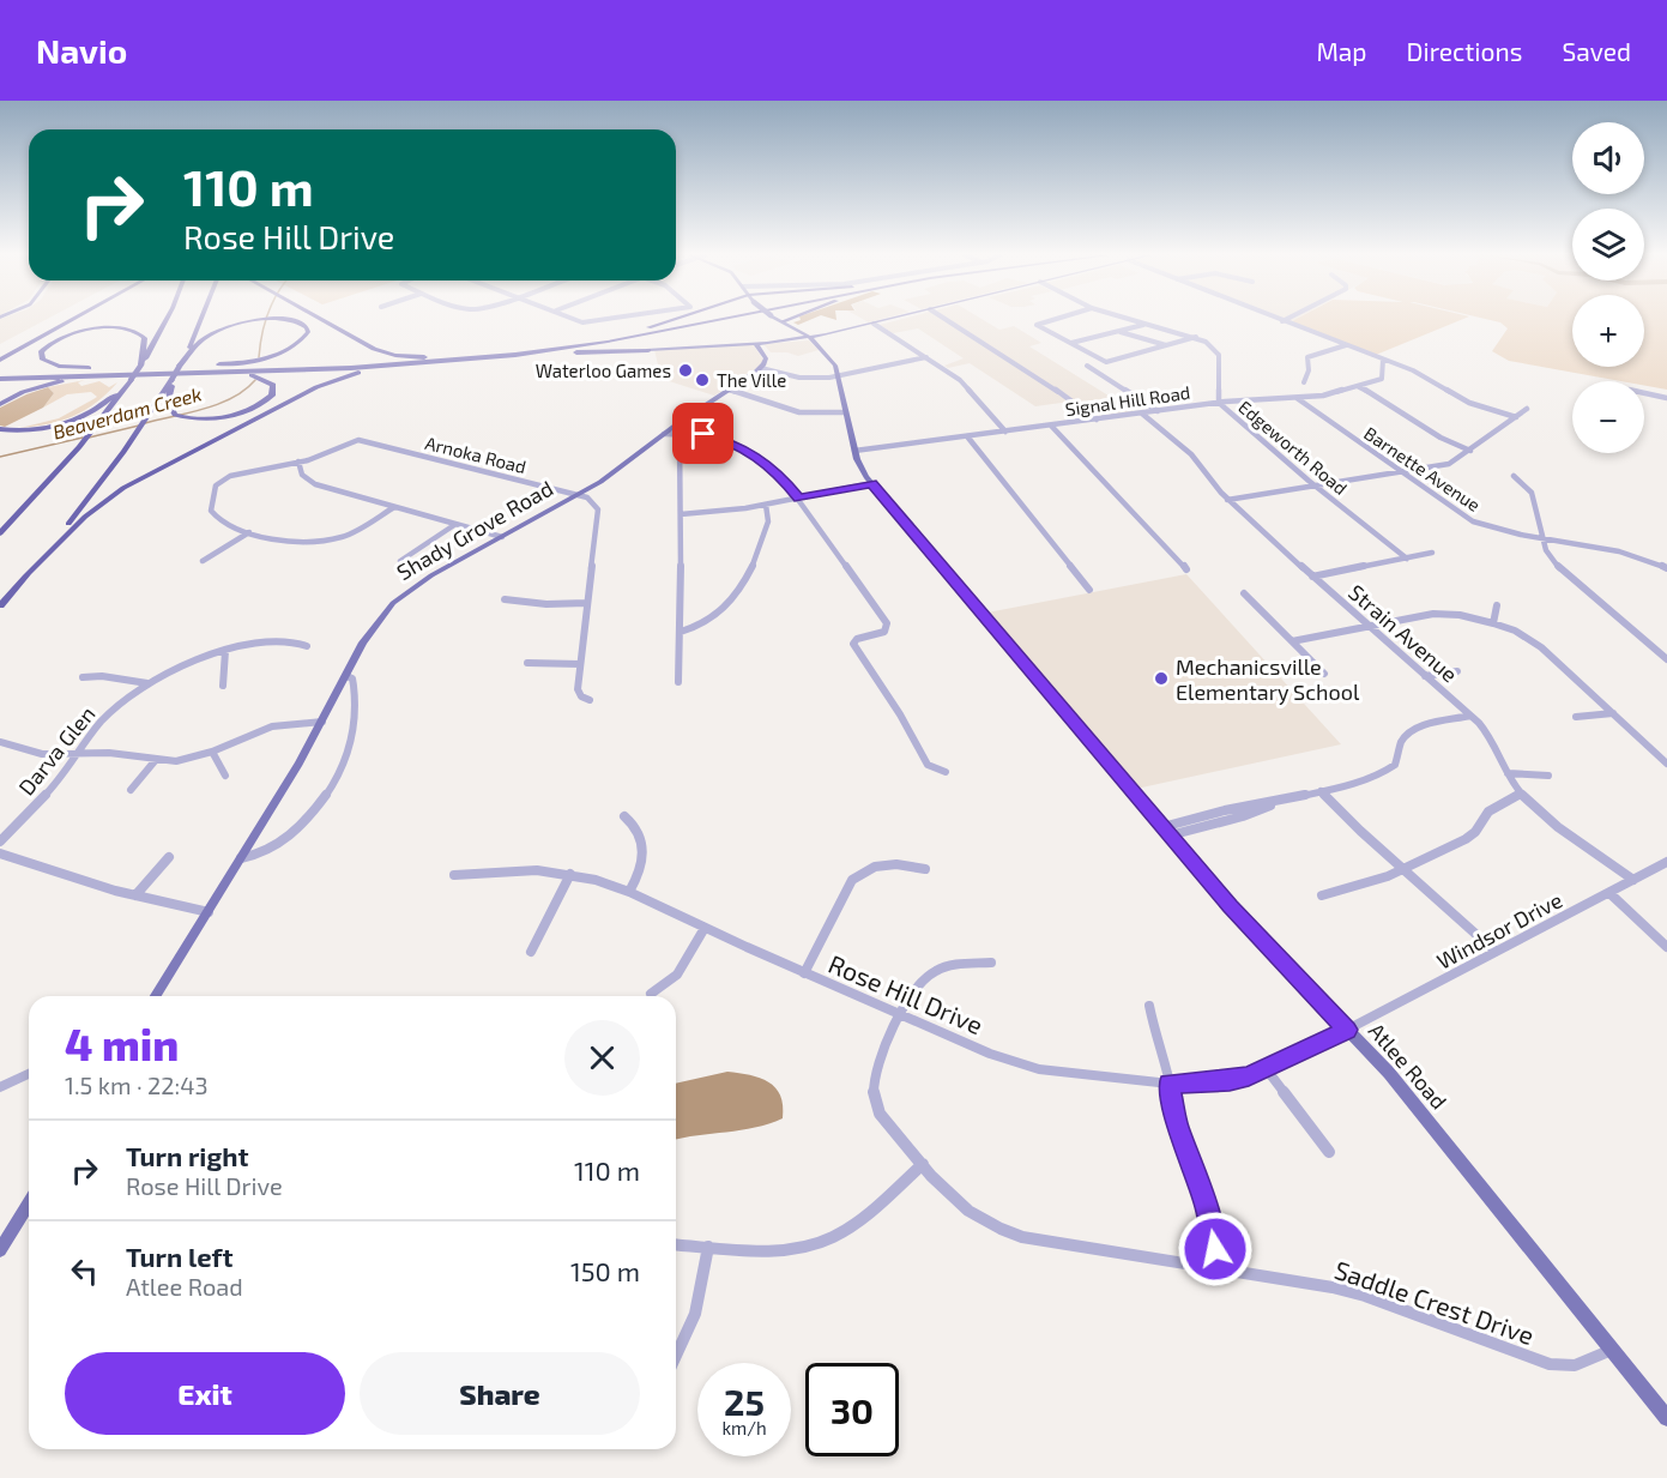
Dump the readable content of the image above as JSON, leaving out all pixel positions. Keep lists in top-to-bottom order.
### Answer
{
  "streets": {
    "main road": ["Shady Grove Road", "Atlee Road"],
    "street": [
      "Signal Hill Road",
      "Edgeworth Road",
      "Arnoka Road",
      "Barnette Avenue",
      "Strain Avenue",
      "Darva Glen",
      "Windsor Drive",
      "Rose Hill Drive",
      "Saddle Crest Drive"
    ]
  },
  "crossings": [
    ["Signal Hill Road", "Edgeworth Road"],
    ["Signal Hill Road", "Barnette Avenue"],
    ["Signal Hill Road", "Strain Avenue"],
    ["Signal Hill Road", "Atlee Road"],
    ["Arnoka Road", "Shady Grove Road"],
    ["Strain Avenue", "Windsor Drive"],
    ["Windsor Drive", "Rose Hill Drive"],
    ["Windsor Drive", "Atlee Road"],
    ["Rose Hill Drive", "Atlee Road"],
    ["Rose Hill Drive", "Saddle Crest Drive"],
    ["Atlee Road", "Saddle Crest Drive"]
  ],
  "water": ["Beaverdam Creek"],
  "places": ["Waterloo Games", "The Ville", "Mechanicsville Elementary School"],
  "page": {
    "header": "Navio",
    "nav": ["Map", "Directions", "Saved"],
    "map_buttons": ["+", "−"],
    "turn": ["110 m", "Rose Hill Drive"],
    "heading": ["4 min", "1.5 km · 22:43"],
    "list": [
      {
        "name": "Turn right",
        "note": "Rose Hill Drive",
        "value": "110 m"
      },
      {
        "name": "Turn left",
        "note": "Atlee Road",
        "value": "150 m"
      }
    ],
    "buttons": ["Exit", "Share"],
    "speed": "25 km/h",
    "limit": "30"
  }
}
